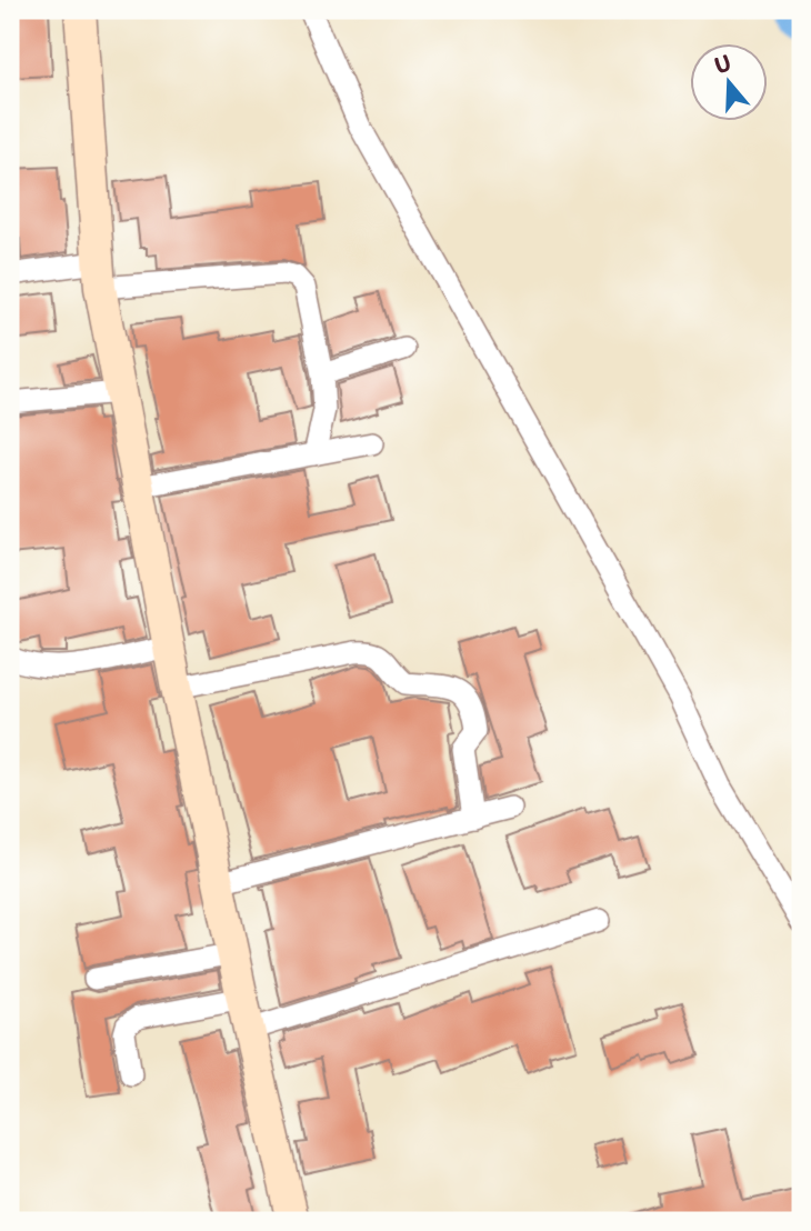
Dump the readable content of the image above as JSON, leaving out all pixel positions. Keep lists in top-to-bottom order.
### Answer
{
  "north": "top"
}
